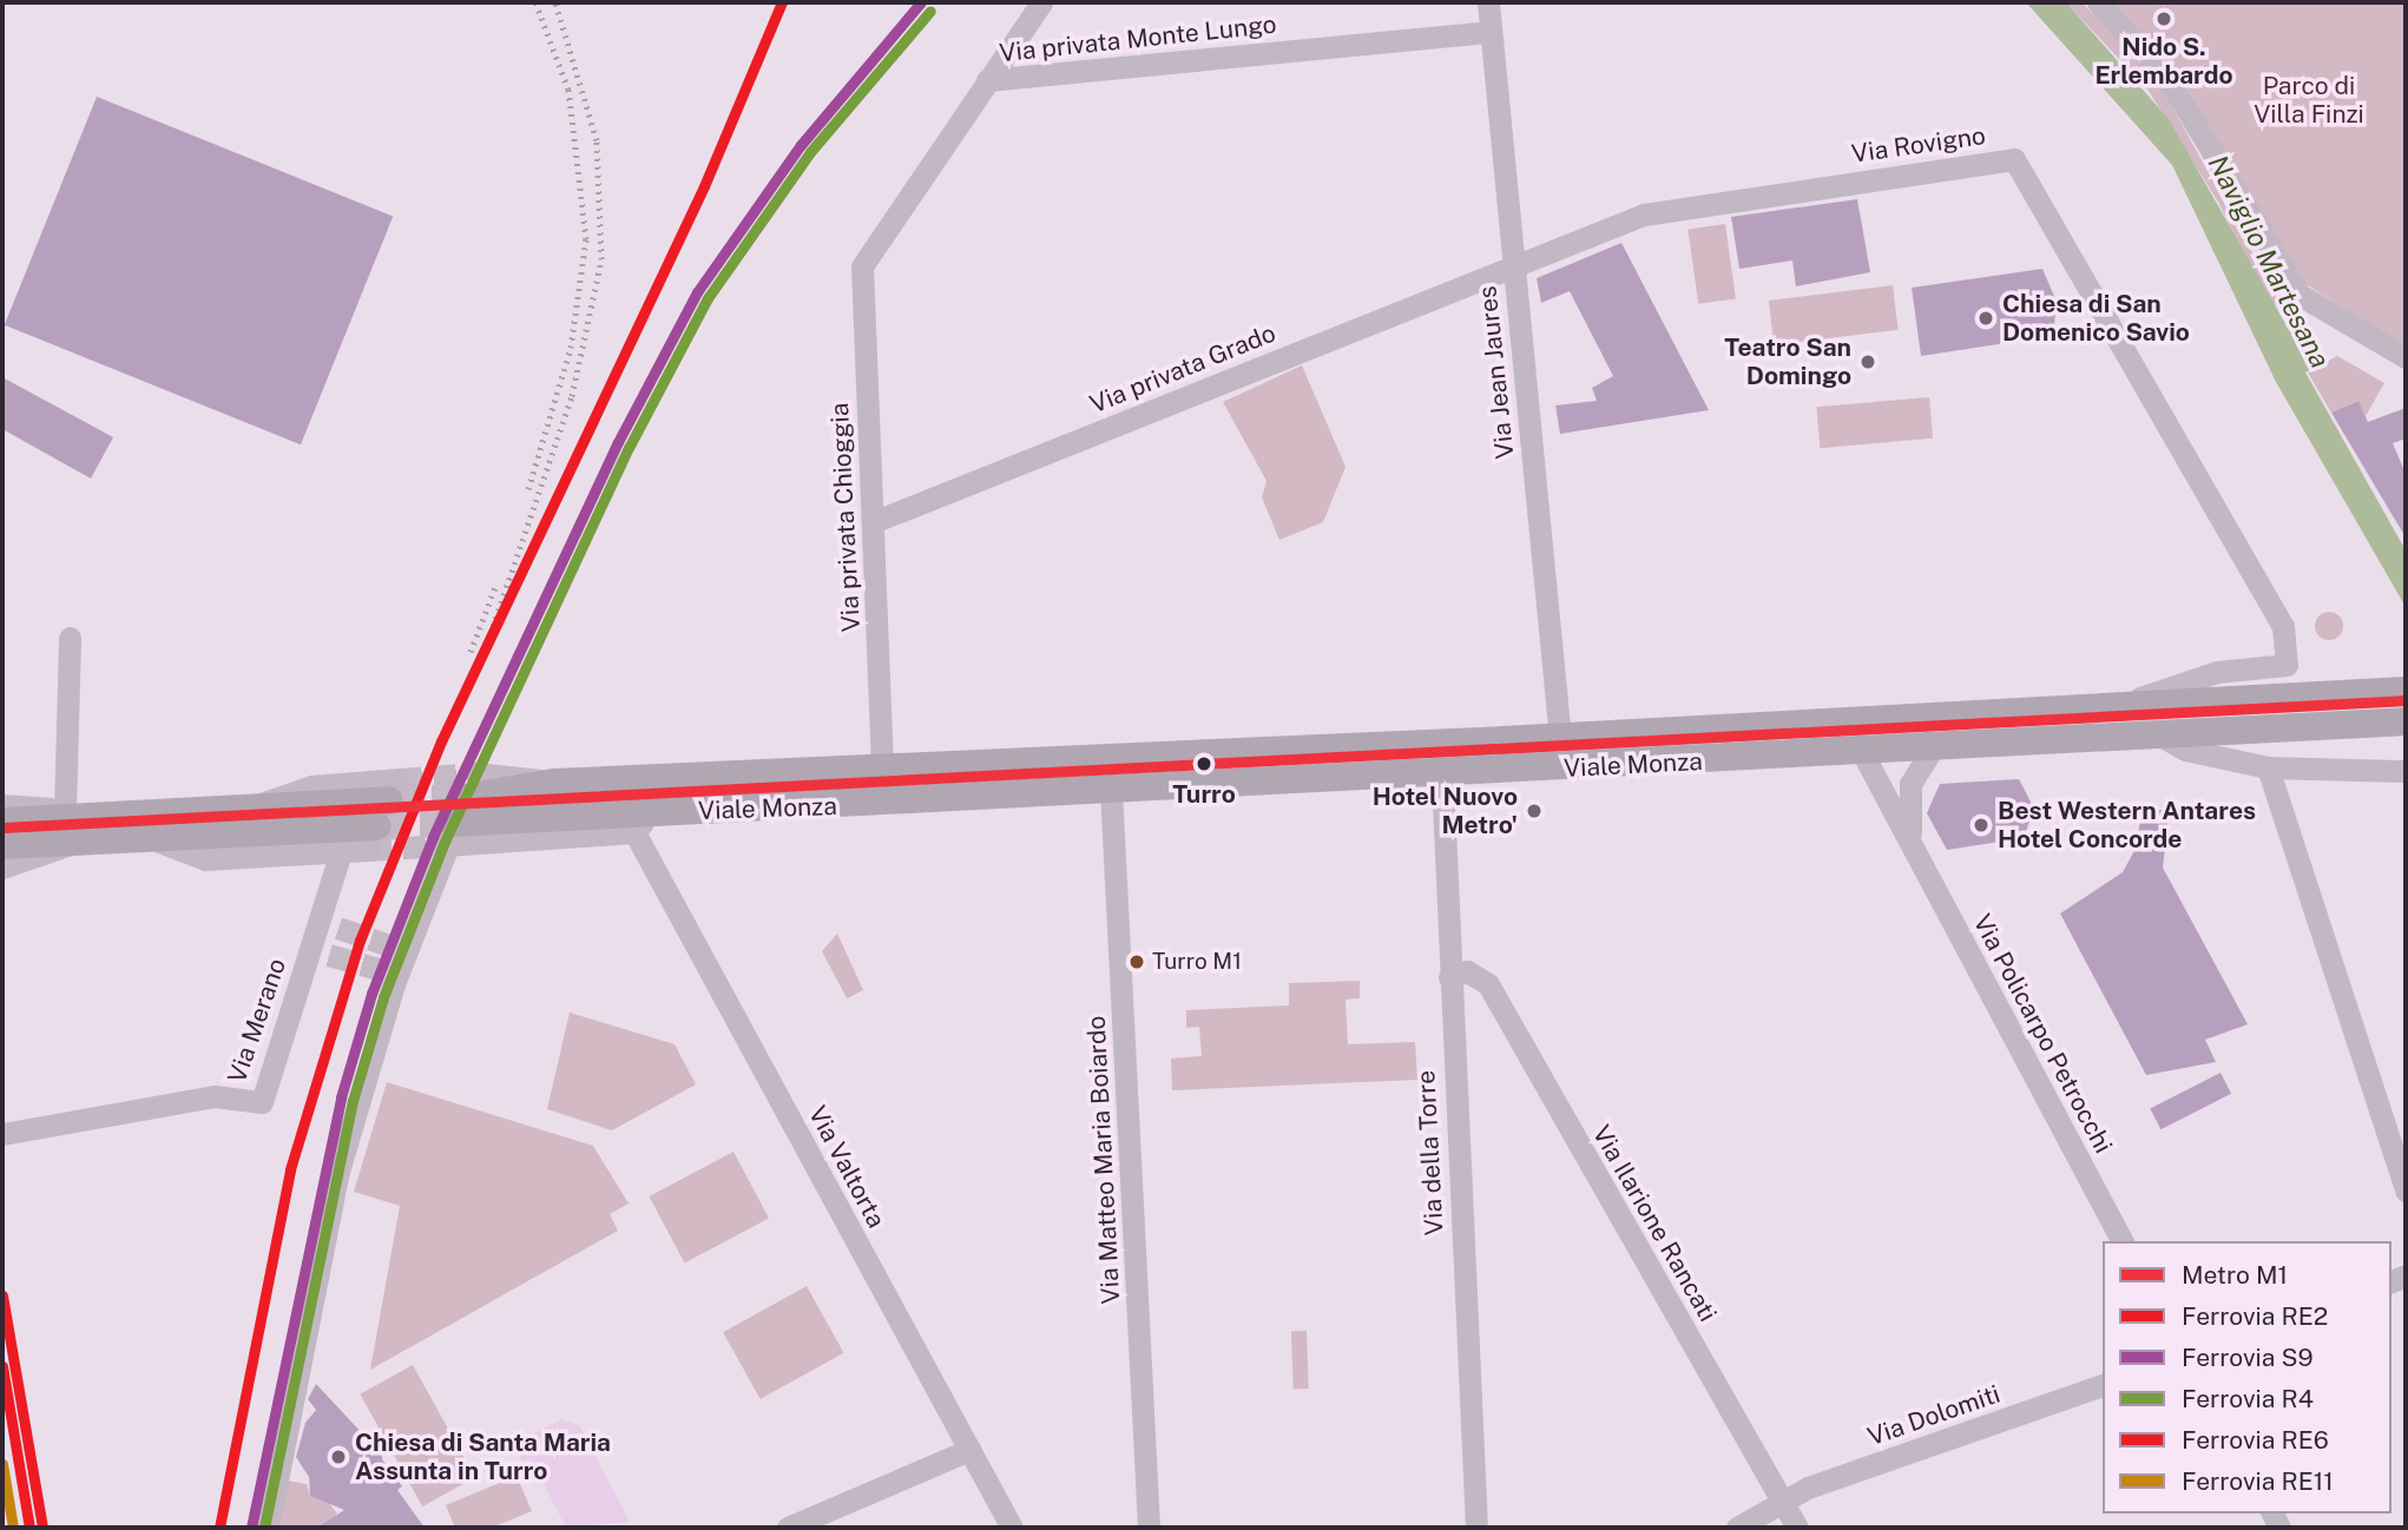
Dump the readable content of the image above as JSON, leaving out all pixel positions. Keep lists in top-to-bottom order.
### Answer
{
  "streets": {
    "main road": ["Viale Monza"],
    "street": [
      "Via privata Monte Lungo",
      "Via Rovigno",
      "Via privata Grado",
      "Via Jean Jaures",
      "Via privata Chioggia",
      "Via Merano",
      "Via Policarpo Petrocchi",
      "Via della Torre",
      "Via Matteo Maria Boiardo",
      "Via Valtorta",
      "Via Ilarione Rancati",
      "Via Dolomiti"
    ]
  },
  "crossings": [
    ["Via privata Monte Lungo", "Via Jean Jaures"],
    ["Via privata Monte Lungo", "Via privata Chioggia"],
    ["Via Rovigno", "Via privata Grado"],
    ["Via Rovigno", "Via Jean Jaures"],
    ["Via Rovigno", "Viale Monza"],
    ["Via privata Grado", "Via Jean Jaures"],
    ["Via privata Grado", "Via privata Chioggia"],
    ["Via Jean Jaures", "Viale Monza"],
    ["Via privata Chioggia", "Viale Monza"],
    ["Viale Monza", "Via Policarpo Petrocchi"],
    ["Viale Monza", "Via della Torre"],
    ["Viale Monza", "Via Matteo Maria Boiardo"],
    ["Viale Monza", "Via Valtorta"],
    ["Via della Torre", "Via Ilarione Rancati"],
    ["Via Ilarione Rancati", "Via Dolomiti"]
  ],
  "water": ["Naviglio Martesana"],
  "parks": ["Parco di Villa Finzi"],
  "places": [
    "Nido S. Erlembardo",
    "Chiesa di San Domenico Savio",
    "Teatro San Domingo",
    "Turro",
    "Hotel Nuovo Metro'",
    "Best Western Antares Hotel Concorde",
    "Turro M1",
    "Chiesa di Santa Maria Assunta in Turro"
  ],
  "lines": [
    "rail line RE2",
    "rail line S9",
    "rail line R4",
    "metro line M1",
    "rail line RE6",
    "rail line RE11"
  ],
  "legend": [
    "Metro M1",
    "Ferrovia RE2",
    "Ferrovia S9",
    "Ferrovia R4",
    "Ferrovia RE6",
    "Ferrovia RE11"
  ]
}
